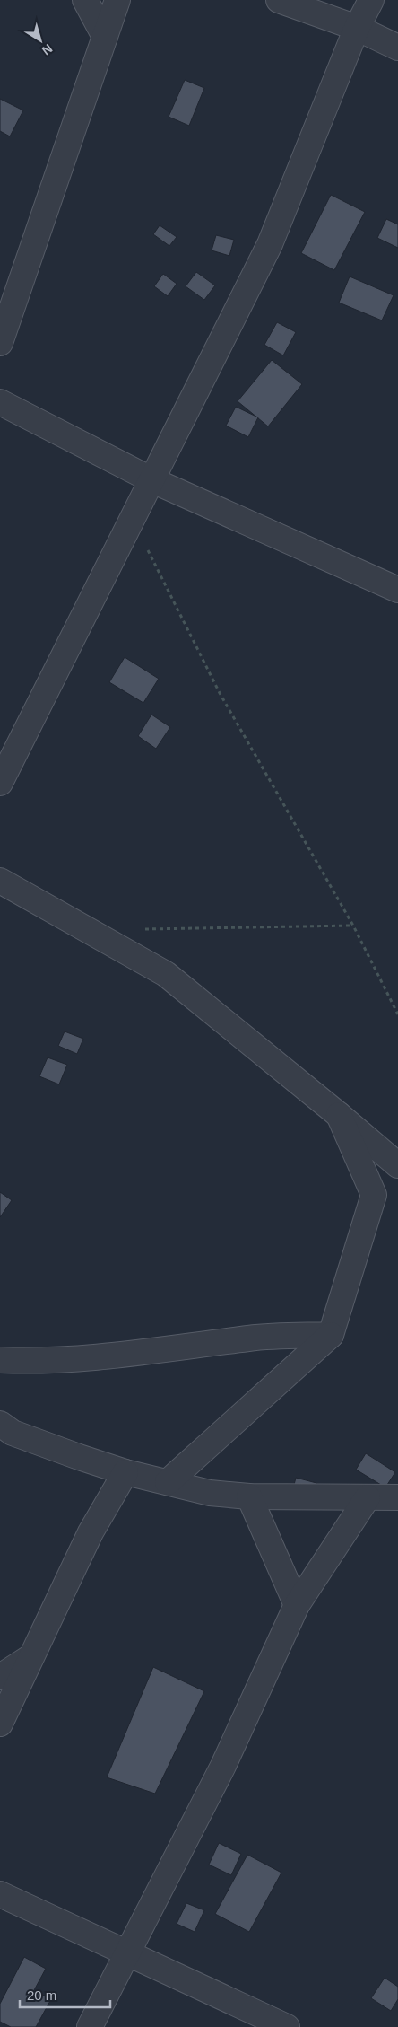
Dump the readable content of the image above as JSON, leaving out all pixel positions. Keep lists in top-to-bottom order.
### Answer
{
  "scale_bar": "20 m",
  "north": "bottom right"
}
